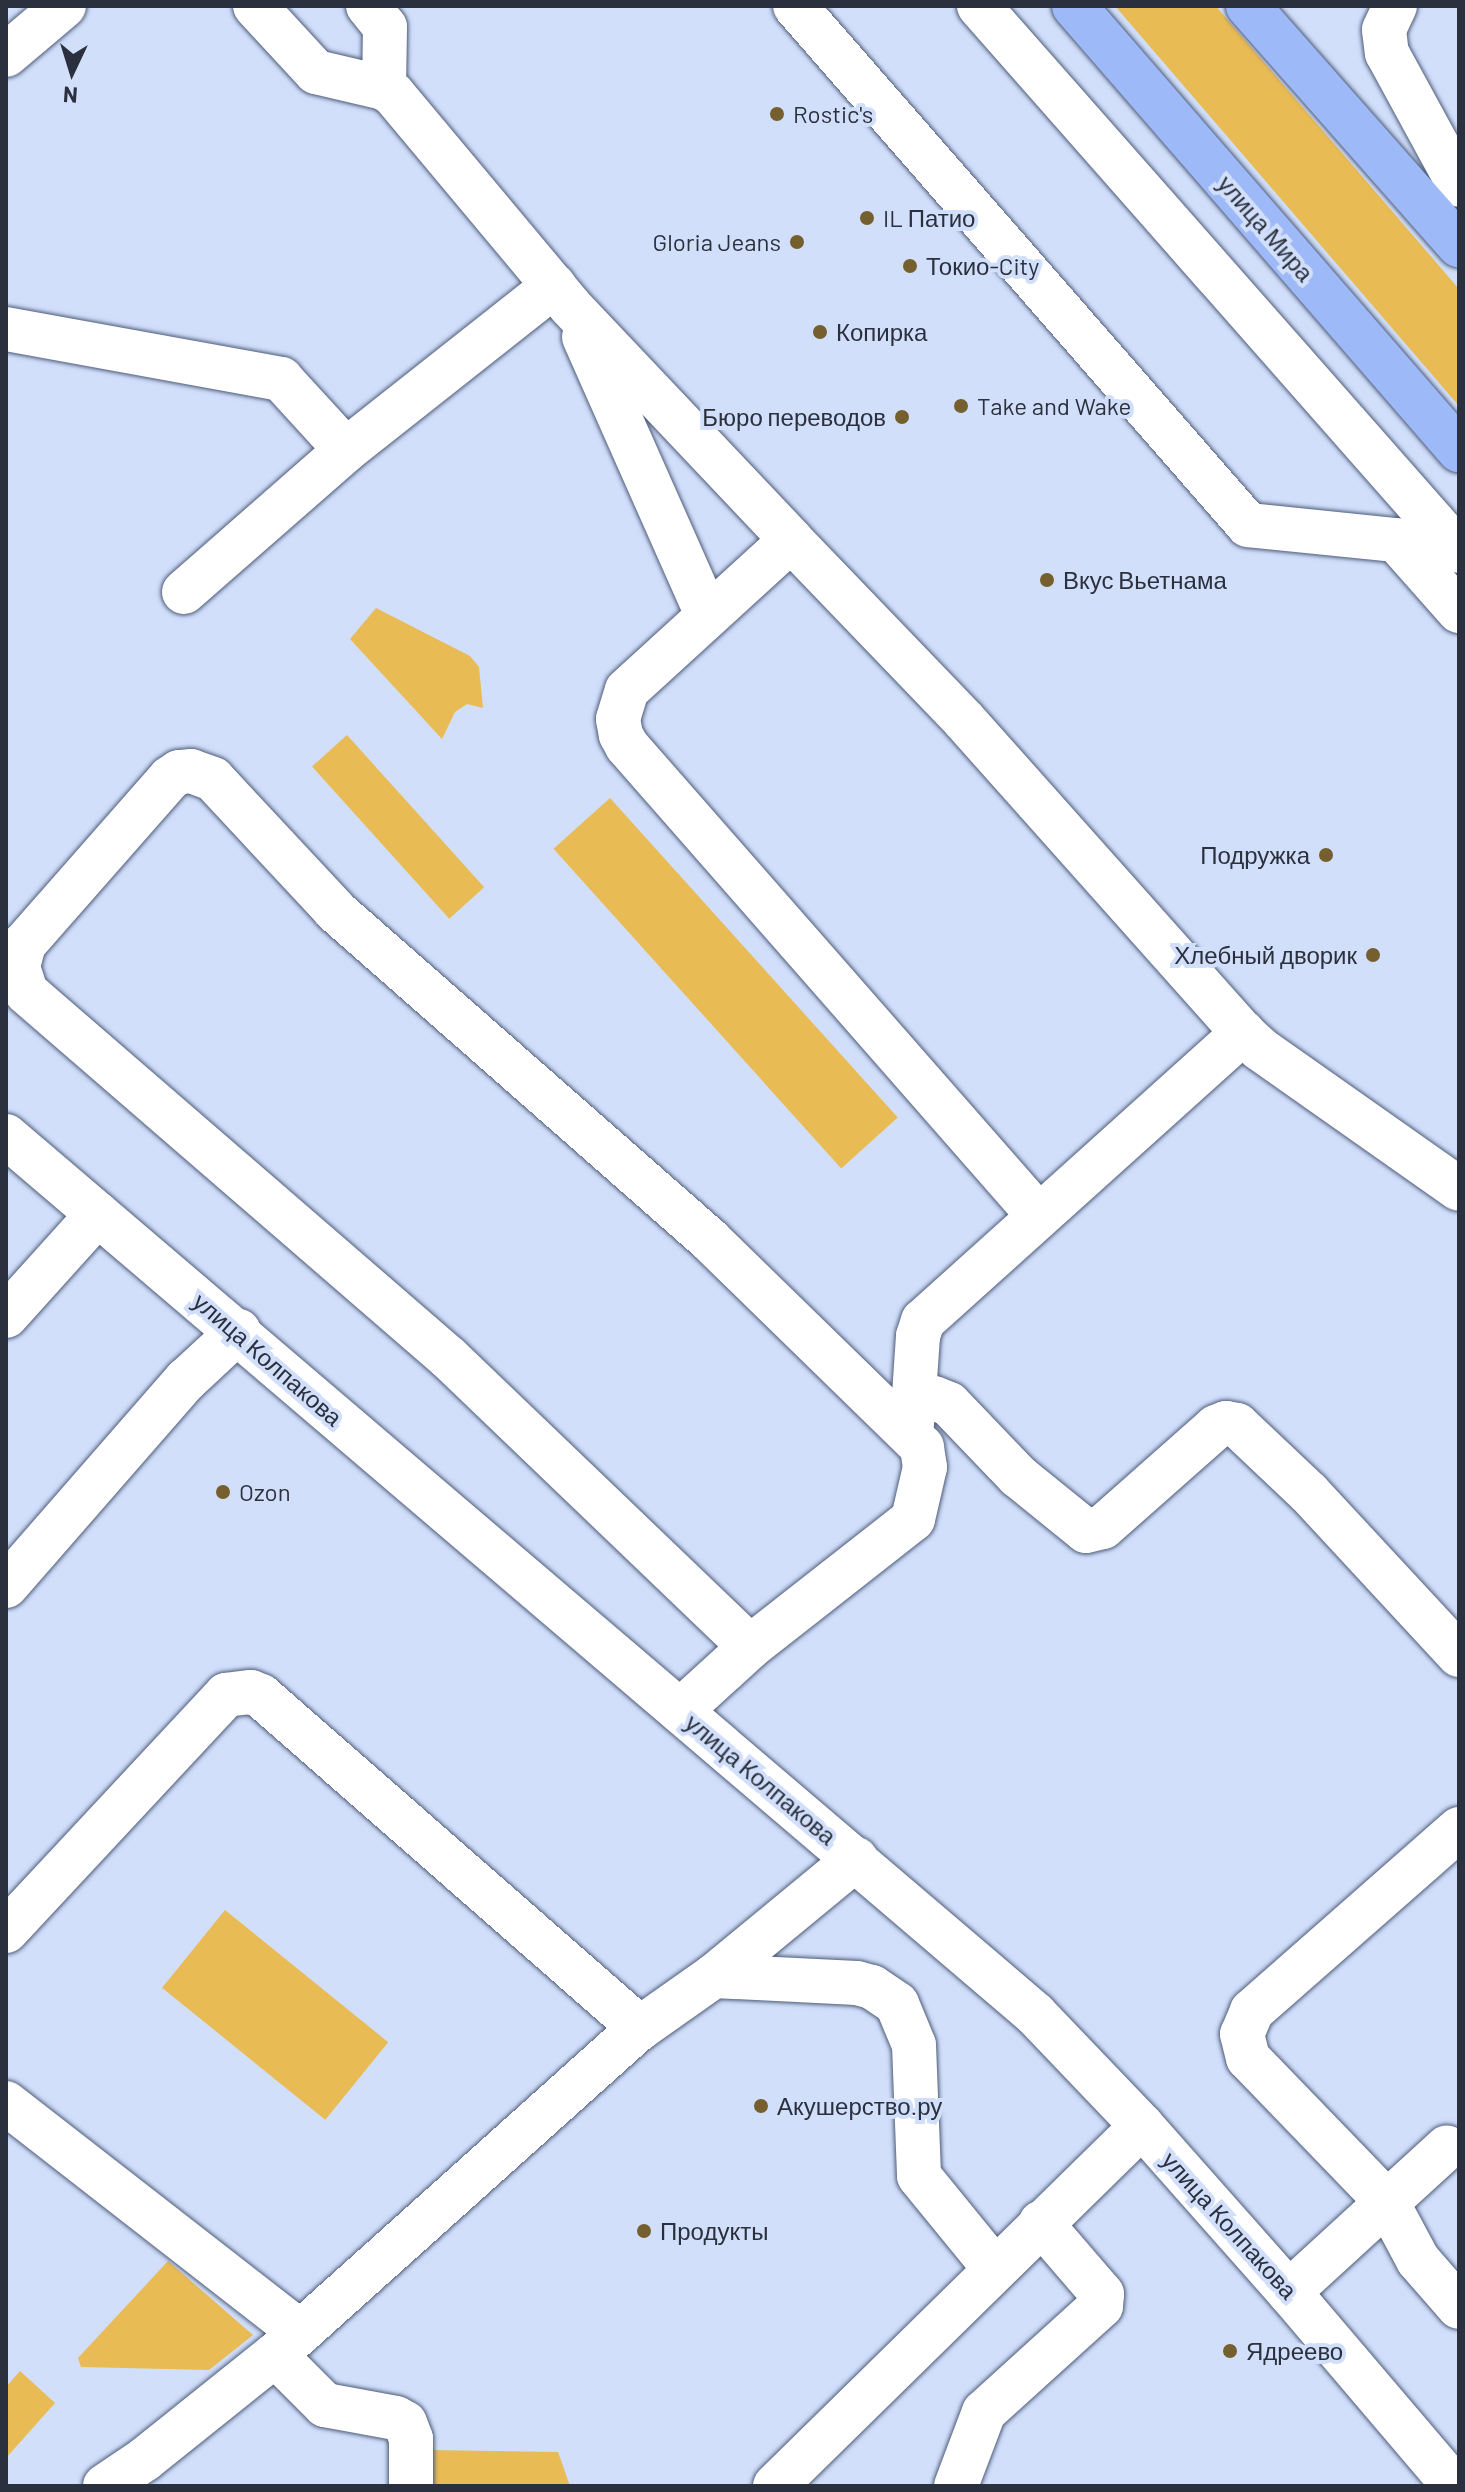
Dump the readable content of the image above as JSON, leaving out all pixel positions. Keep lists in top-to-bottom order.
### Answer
{
  "streets": {
    "main road": ["улица Мира"],
    "street": ["улица Колпакова"]
  },
  "places": [
    "Rostic's",
    "IL Патио",
    "Gloria Jeans",
    "Токио-City",
    "Копирка",
    "Take and Wake",
    "Бюро переводов",
    "Вкус Вьетнама",
    "Подружка",
    "Хлебный дворик",
    "Ozon",
    "Акушерство.ру",
    "Продукты",
    "Ядреево"
  ],
  "north": "bottom"
}
